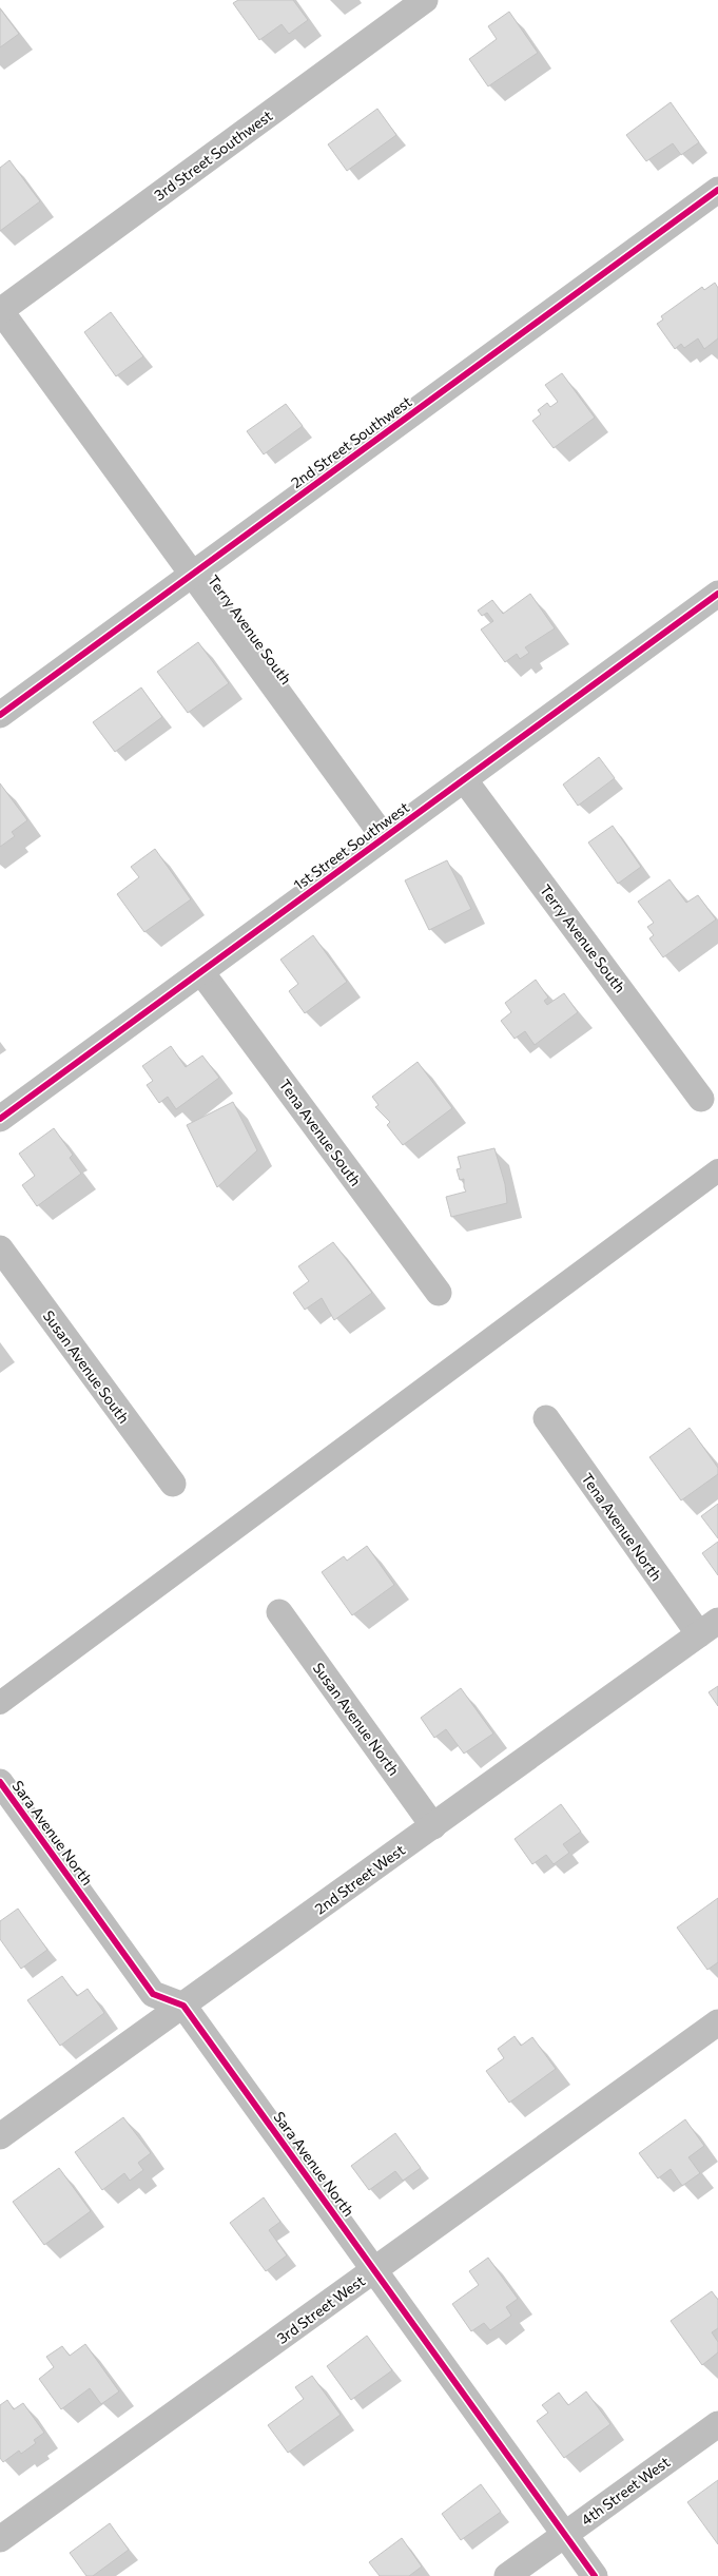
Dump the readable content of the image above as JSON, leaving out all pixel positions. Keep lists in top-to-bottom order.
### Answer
{
  "streets": {
    "street": [
      "3rd Street Southwest",
      "2nd Street Southwest",
      "Terry Avenue South",
      "1st Street Southwest",
      "Tena Avenue South",
      "Susan Avenue South",
      "Tena Avenue North",
      "Susan Avenue North",
      "Sara Avenue North",
      "2nd Street West",
      "3rd Street West",
      "4th Street West"
    ]
  },
  "crossings": [
    ["3rd Street Southwest", "Terry Avenue South"],
    ["2nd Street Southwest", "Terry Avenue South"],
    ["Terry Avenue South", "1st Street Southwest"],
    ["1st Street Southwest", "Tena Avenue South"],
    ["Tena Avenue North", "2nd Street West"],
    ["Susan Avenue North", "2nd Street West"],
    ["Sara Avenue North", "2nd Street West"],
    ["Sara Avenue North", "3rd Street West"],
    ["Sara Avenue North", "4th Street West"]
  ]
}
